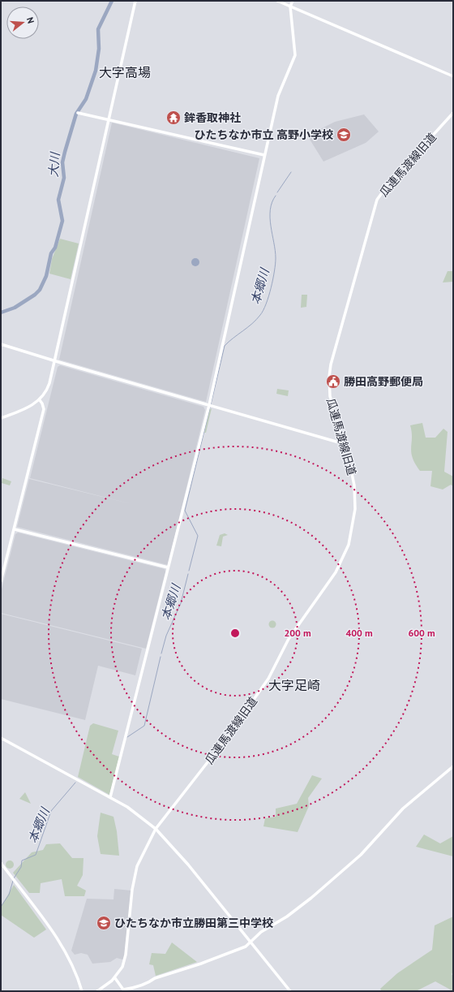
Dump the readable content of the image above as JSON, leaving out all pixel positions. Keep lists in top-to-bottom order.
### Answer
{
  "streets": {
    "street": ["瓜連馬渡線旧道"]
  },
  "districts": ["大字高場", "大字足崎"],
  "water": ["大川", "本郷川"],
  "places": {
    "temple": ["鉾香取神社"],
    "school or university": ["ひたちなか市立 高野小学校", "ひたちなか市立勝田第三中学校"],
    "public building": ["勝田高野郵便局"]
  },
  "north": "right",
  "rings": ["200 m", "400 m", "600 m"]
}
